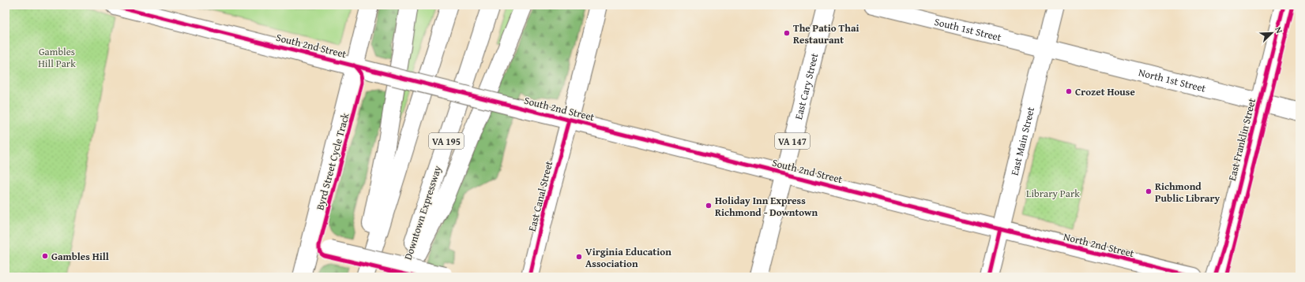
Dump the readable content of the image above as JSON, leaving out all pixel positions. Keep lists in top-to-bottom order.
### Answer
{
  "streets": {
    "main road": [
      "South 2nd Street",
      "North 1st Street",
      "East Cary Street",
      "East Franklin Street",
      "VA 195",
      "VA 147",
      "East Main Street",
      "East Canal Street",
      "Downtown Expressway",
      "North 2nd Street"
    ],
    "street": ["South 1st Street"],
    "cycle path": ["Byrd Street Cycle Track"]
  },
  "crossings": [
    ["South 1st Street", "North 1st Street"],
    ["South 1st Street", "East Main Street"],
    ["South 2nd Street", "East Cary Street"],
    ["South 2nd Street", "East Main Street"],
    ["South 2nd Street", "East Canal Street"],
    ["South 2nd Street", "North 2nd Street"],
    ["North 1st Street", "East Franklin Street"],
    ["North 1st Street", "East Main Street"],
    ["East Main Street", "North 2nd Street"]
  ],
  "parks": ["Gambles Hill Park", "Library Park"],
  "places": [
    "The Patio Thai Restaurant",
    "Crozet House",
    "Richmond Public Library",
    "Holiday Inn Express Richmond - Downtown",
    "Gambles Hill",
    "Virginia Education Association"
  ],
  "north": "top right"
}
